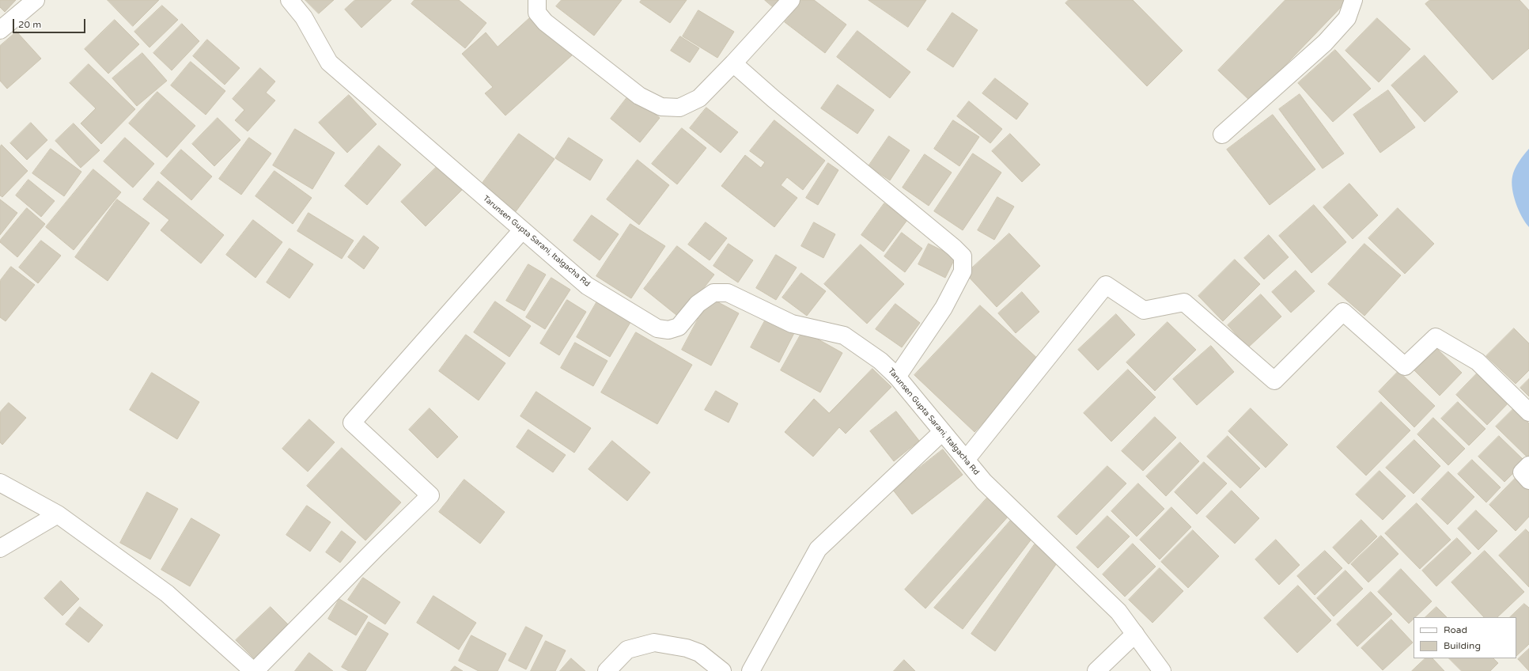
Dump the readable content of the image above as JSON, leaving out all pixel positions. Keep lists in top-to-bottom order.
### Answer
{
  "streets": {
    "street": ["Tarunsen Gupta Sarani, Italgacha Rd"]
  },
  "legend": ["Road", "Building"],
  "scale_bar": "20 m"
}
